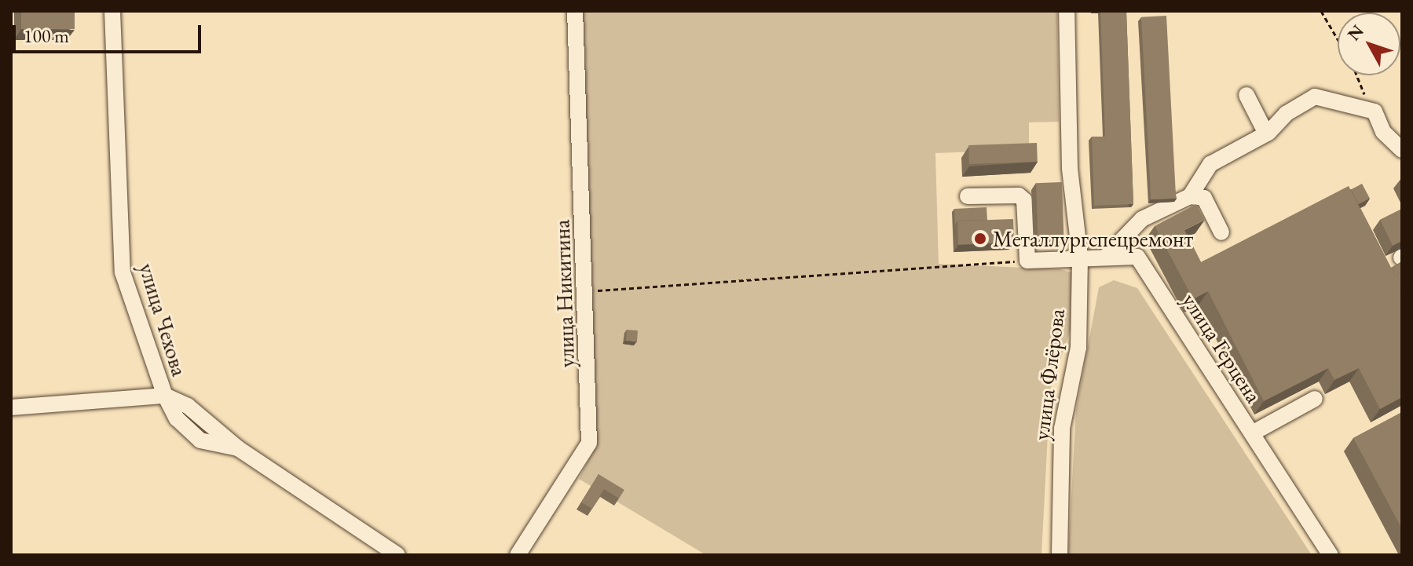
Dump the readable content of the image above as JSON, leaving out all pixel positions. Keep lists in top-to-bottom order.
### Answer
{
  "streets": {
    "street": [
      "улица Никитина",
      "улица Чехова",
      "улица Герцена",
      "улица Флёрова"
    ]
  },
  "crossings": [
    ["улица Герцена", "улица Флёрова"]
  ],
  "places": ["Металлургспецремонт"],
  "scale_bar": "100 m",
  "north": "top left"
}
